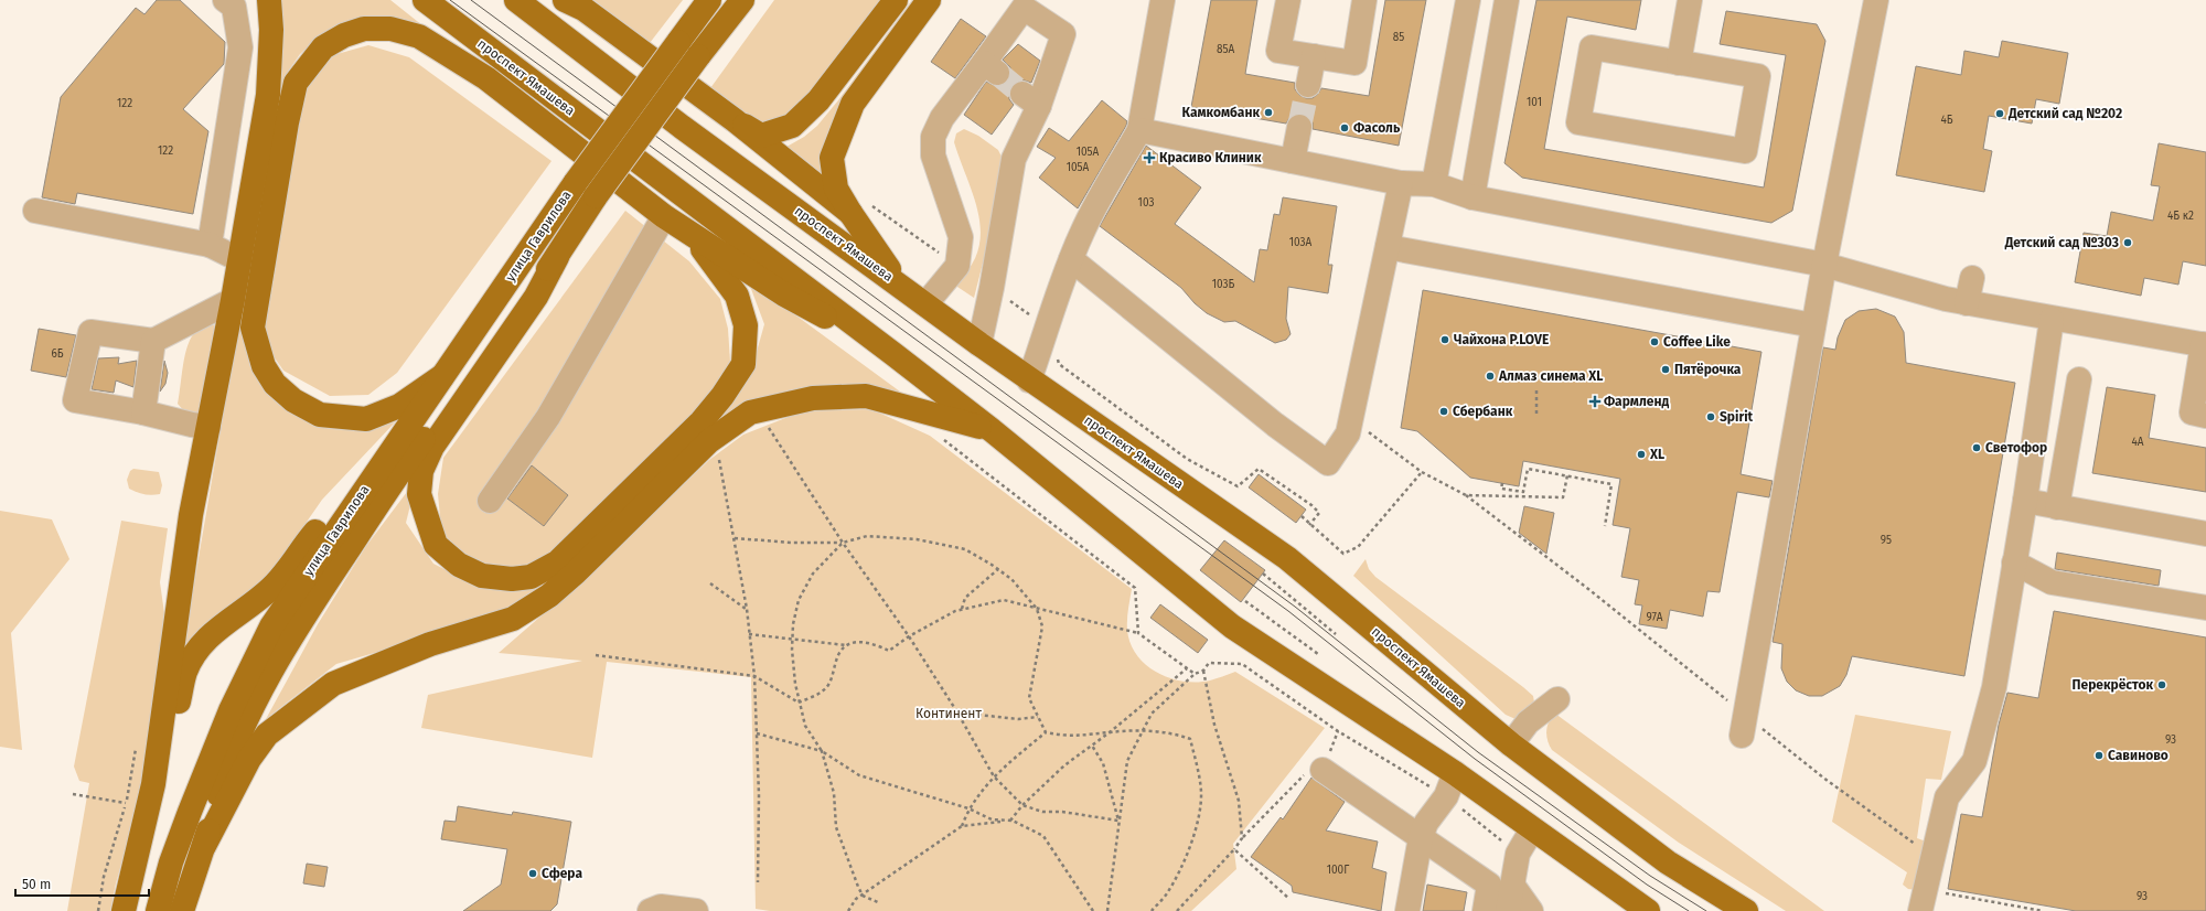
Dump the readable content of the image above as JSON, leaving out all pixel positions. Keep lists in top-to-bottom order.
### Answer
{
  "streets": {
    "main road": ["проспект Ямашева", "улица Гаврилова"]
  },
  "parks": ["Континент"],
  "places": {
    "other": [
      "Камкомбанк",
      "Детский сад №202",
      "Фасоль",
      "Детский сад №303",
      "Чайхона P.LOVE",
      "Coffee Like",
      "Пятёрочка",
      "Алмаз синема XL",
      "Сбербанк",
      "Spirit",
      "Светофор",
      "XL",
      "Перекрёсток",
      "Савиново",
      "Сфера"
    ],
    "health": ["Красиво Клиник", "Фармленд"]
  },
  "house_numbers": [
    "85",
    "85А",
    "101",
    "122",
    "4Б",
    "122",
    "105А",
    "105А",
    "103",
    "4Б к2",
    "103А",
    "103Б",
    "6Б",
    "4А",
    "95",
    "97А",
    "93",
    "100Г",
    "93"
  ],
  "scale_bar": "50 m"
}
